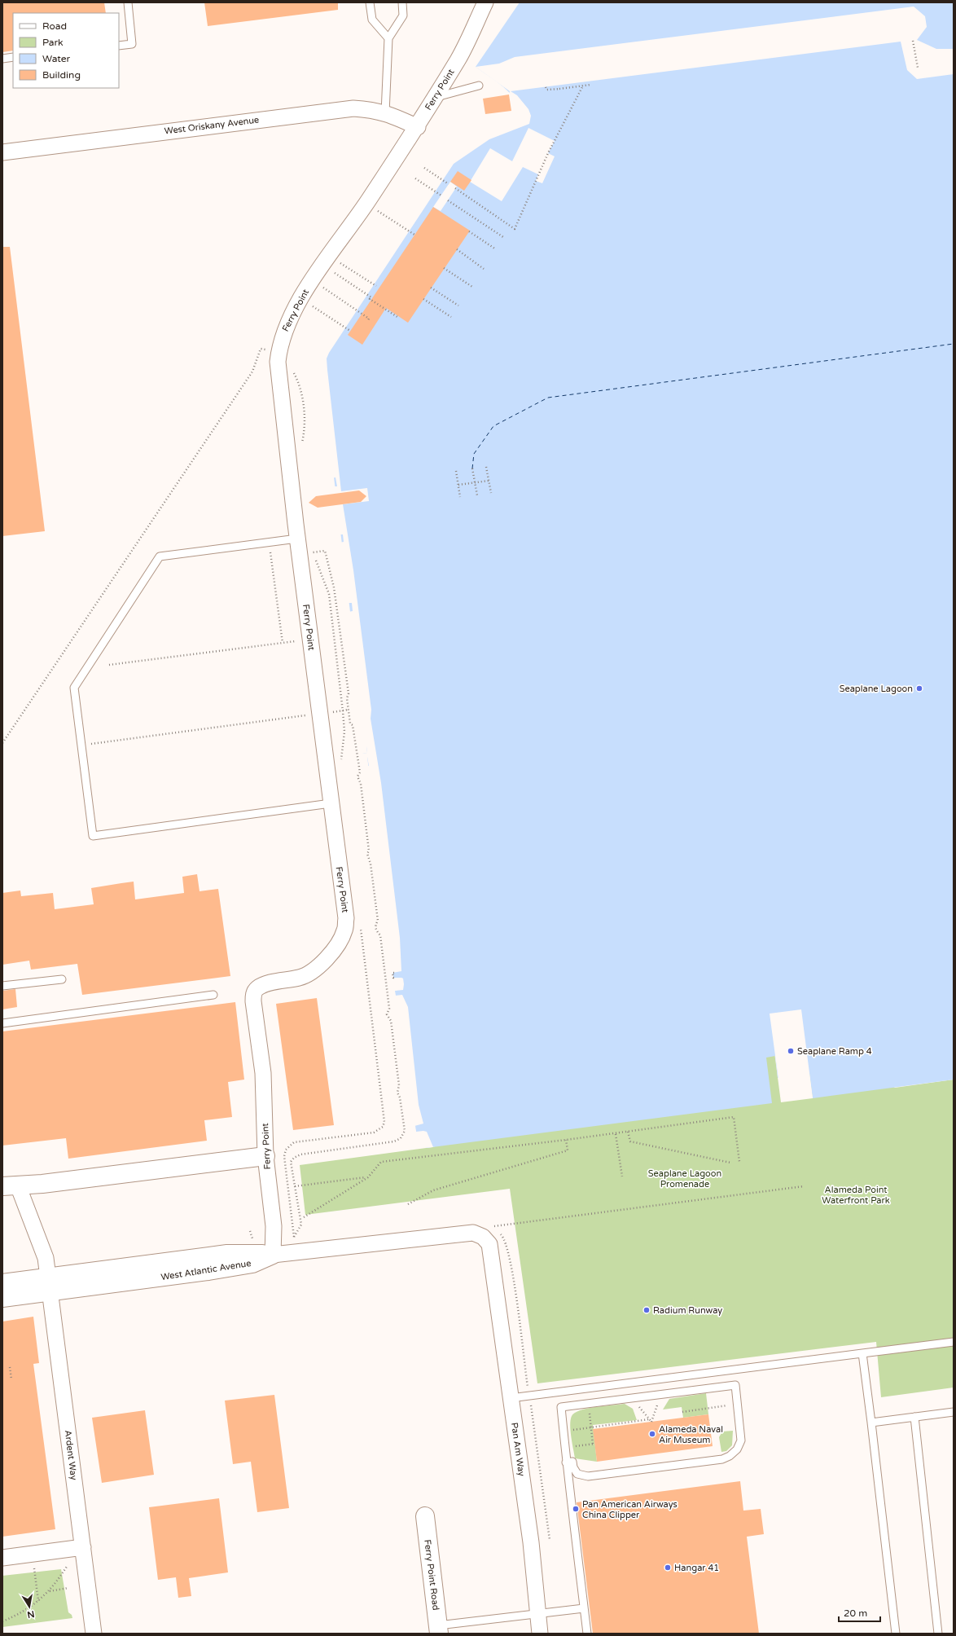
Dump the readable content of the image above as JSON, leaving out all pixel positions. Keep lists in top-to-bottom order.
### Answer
{
  "streets": {
    "street": [
      "Ferry Point",
      "West Oriskany Avenue",
      "West Atlantic Avenue",
      "Pan Am Way",
      "Ardent Way",
      "Ferry Point Road"
    ]
  },
  "crossings": [
    ["Ferry Point", "West Oriskany Avenue"],
    ["Ferry Point", "West Atlantic Avenue"],
    ["Ferry Point", "Pan Am Way"],
    ["West Atlantic Avenue", "Pan Am Way"],
    ["West Atlantic Avenue", "Ardent Way"]
  ],
  "parks": ["Seaplane Lagoon Promenade", "Alameda Point Waterfront Park"],
  "places": [
    "Seaplane Lagoon",
    "Seaplane Ramp 4",
    "Radium Runway",
    "Alameda Naval Air Museum",
    "Pan American Airways China Clipper",
    "Hangar 41"
  ],
  "legend": [
    "Road",
    "Park",
    "Water",
    "Building"
  ],
  "scale_bar": "20 m",
  "north": "bottom"
}
